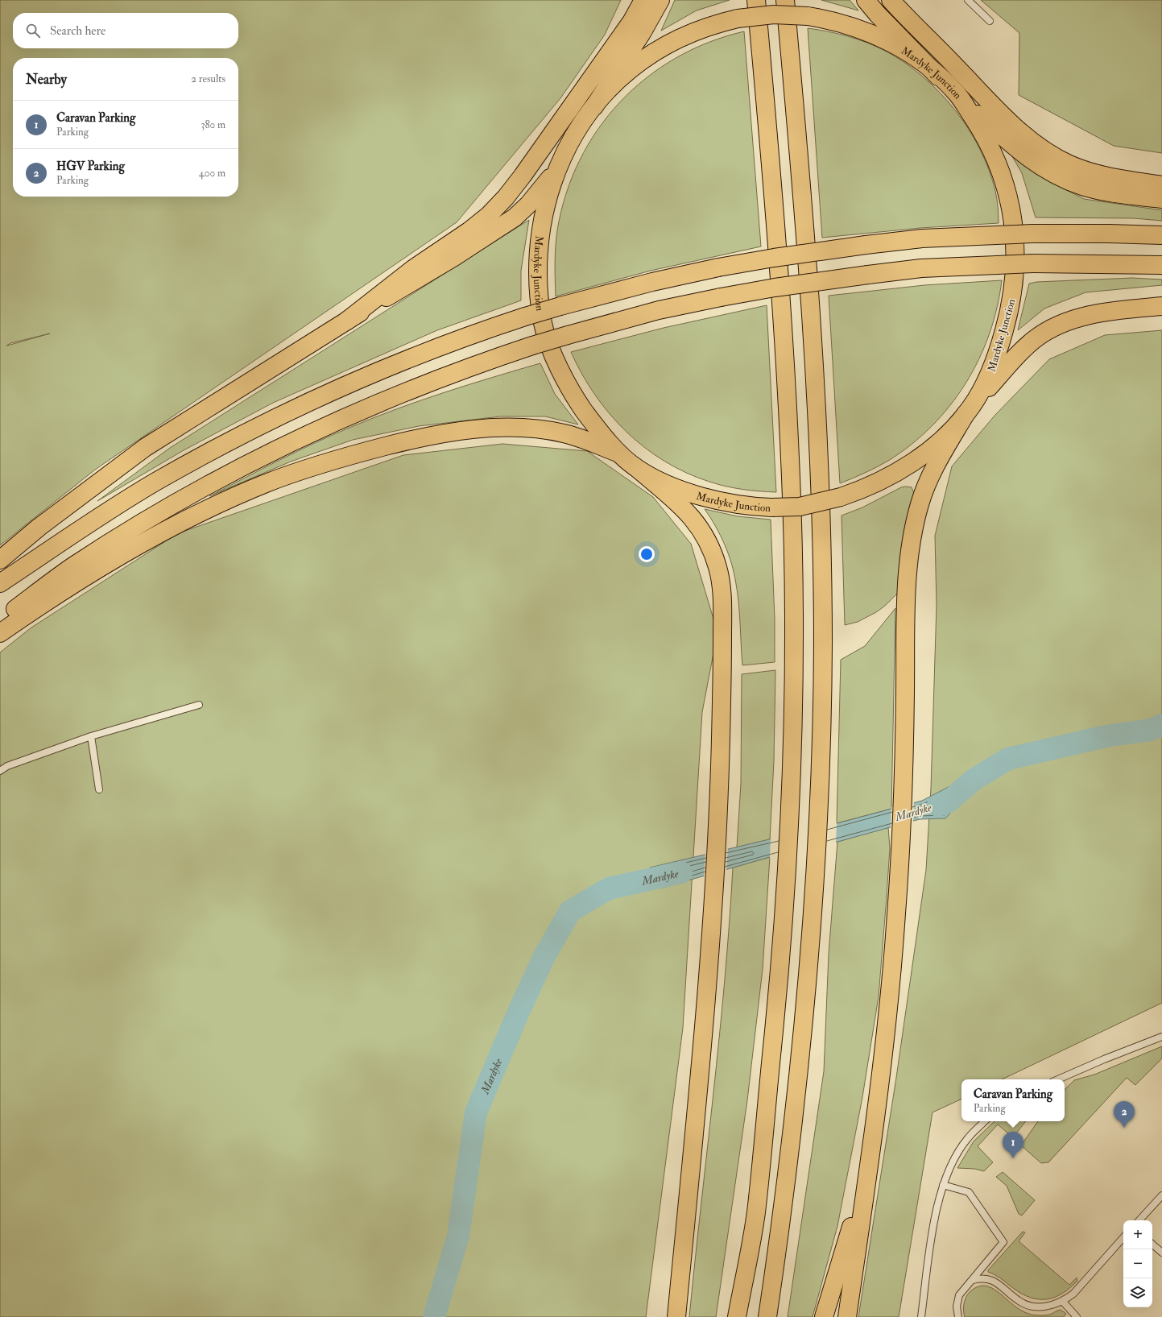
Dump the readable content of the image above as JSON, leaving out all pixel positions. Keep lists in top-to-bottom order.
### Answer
{
  "streets": {
    "highway": ["Mardyke Junction"]
  },
  "water": ["Mardyke"],
  "page": {
    "search": "Search here",
    "heading": ["Nearby", "2 results"],
    "list": [
      {
        "mark": "1",
        "name": "Caravan Parking",
        "note": "Parking",
        "value": "380 m"
      },
      {
        "mark": "2",
        "name": "HGV Parking",
        "note": "Parking",
        "value": "400 m"
      }
    ],
    "popup": ["Caravan Parking", "Parking"],
    "pins": ["2", "1"],
    "map_buttons": ["+", "−"]
  }
}
